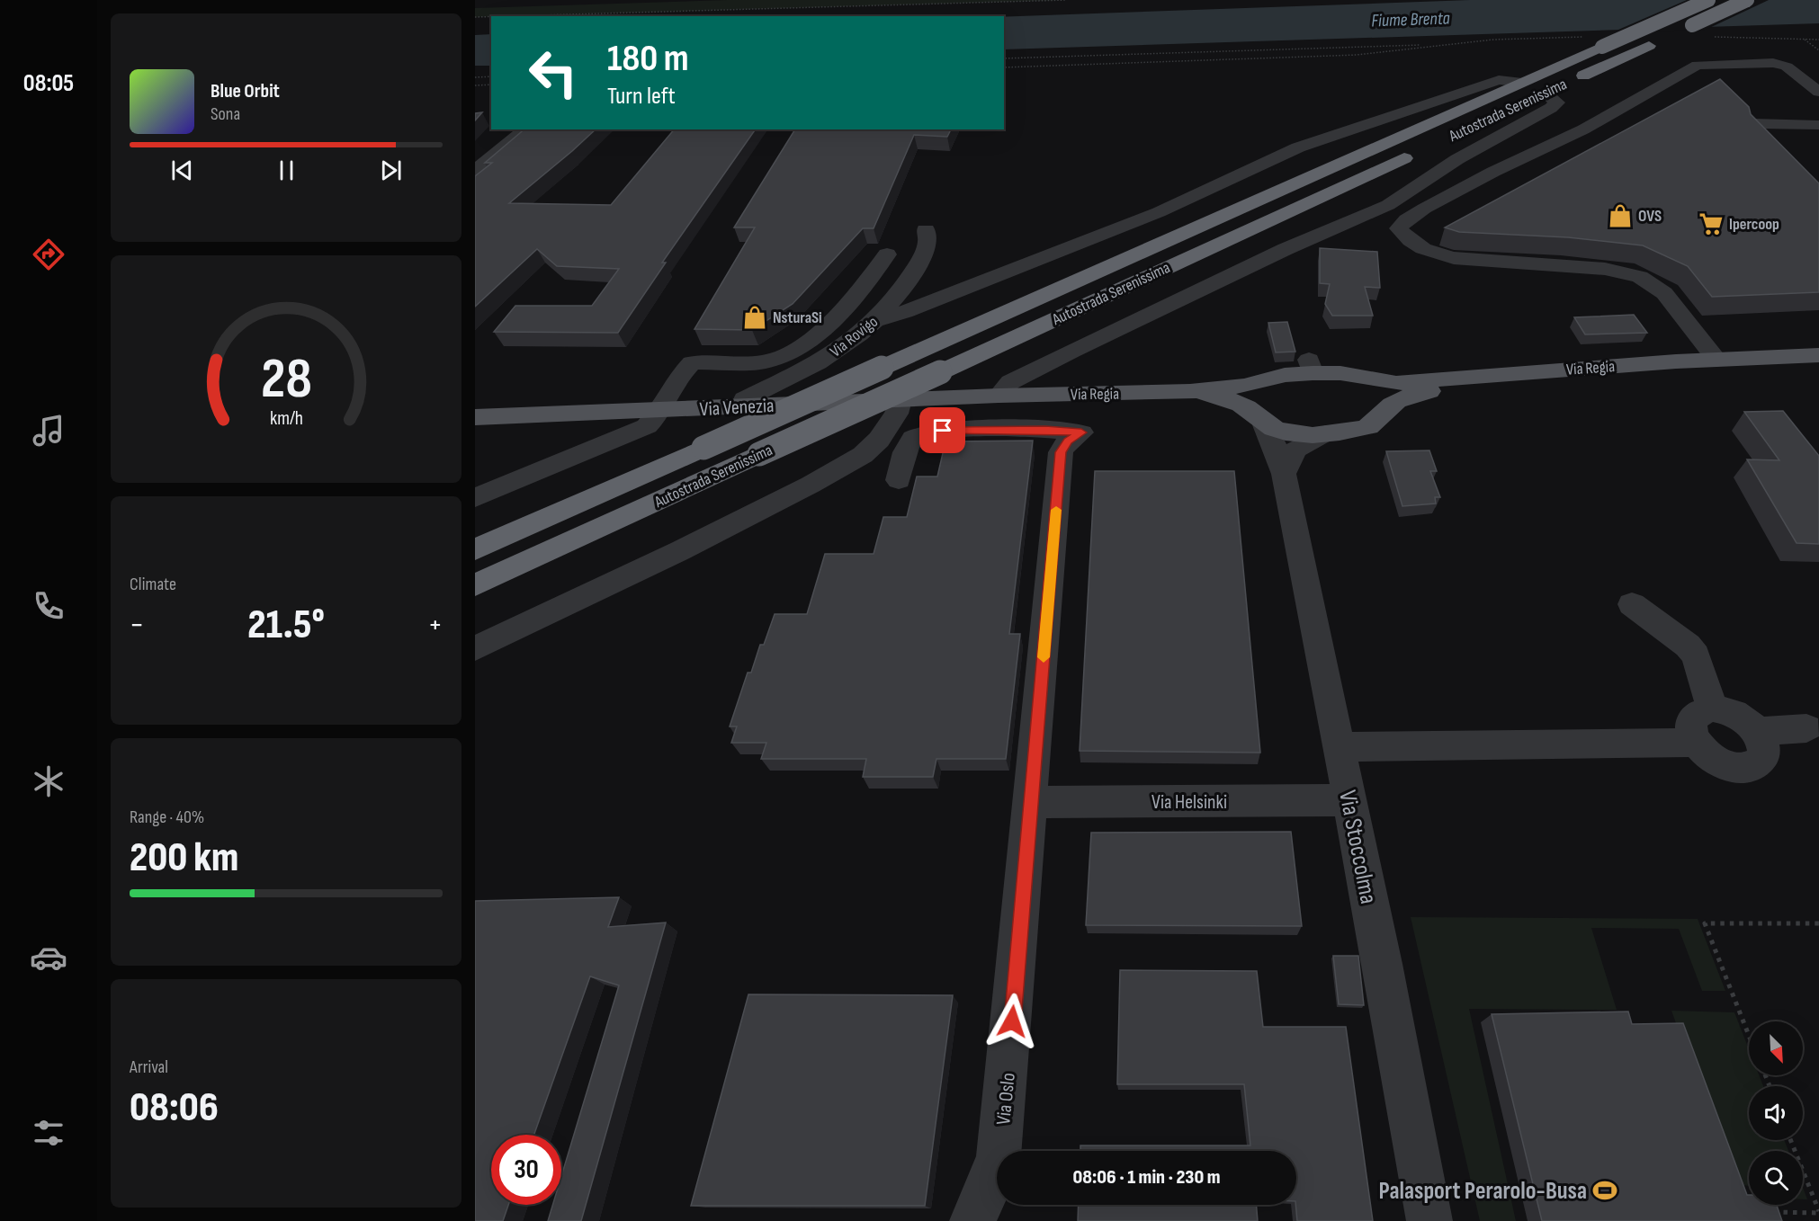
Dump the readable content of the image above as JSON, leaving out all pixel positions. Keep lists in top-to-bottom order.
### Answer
{
  "streets": {
    "highway": ["Autostrada Serenissima"],
    "main road": ["Via Regia", "Via Venezia"],
    "street": [
      "Via Rovigo",
      "Via Helsinki",
      "Via Stoccolma",
      "Via Oslo"
    ]
  },
  "crossings": [
    ["Via Rovigo", "Via Venezia"],
    ["Via Regia", "Via Venezia"],
    ["Via Regia", "Via Stoccolma"],
    ["Via Helsinki", "Via Stoccolma"],
    ["Via Helsinki", "Via Oslo"]
  ],
  "water": ["Fiume Brenta"],
  "places": {
    "shop": ["OVS", "NsturaSi"],
    "supermarket": ["Ipercoop"],
    "sports": ["Palasport Perarolo-Busa"]
  },
  "north": "bottom right",
  "page": {
    "tabs": "08:05",
    "turn": ["180 m", "Turn left"],
    "song": ["Blue Orbit", "Sona"],
    "tile": [
      "Climate",
      ["Range · 40%", "200 km"],
      ["Arrival", "08:06"]
    ],
    "heat": ["−", "21.5°", "+"],
    "limit": "30",
    "trip": "08:06 · 1 min · 230 m",
    "gauge": ["28", "km/h"]
  }
}
